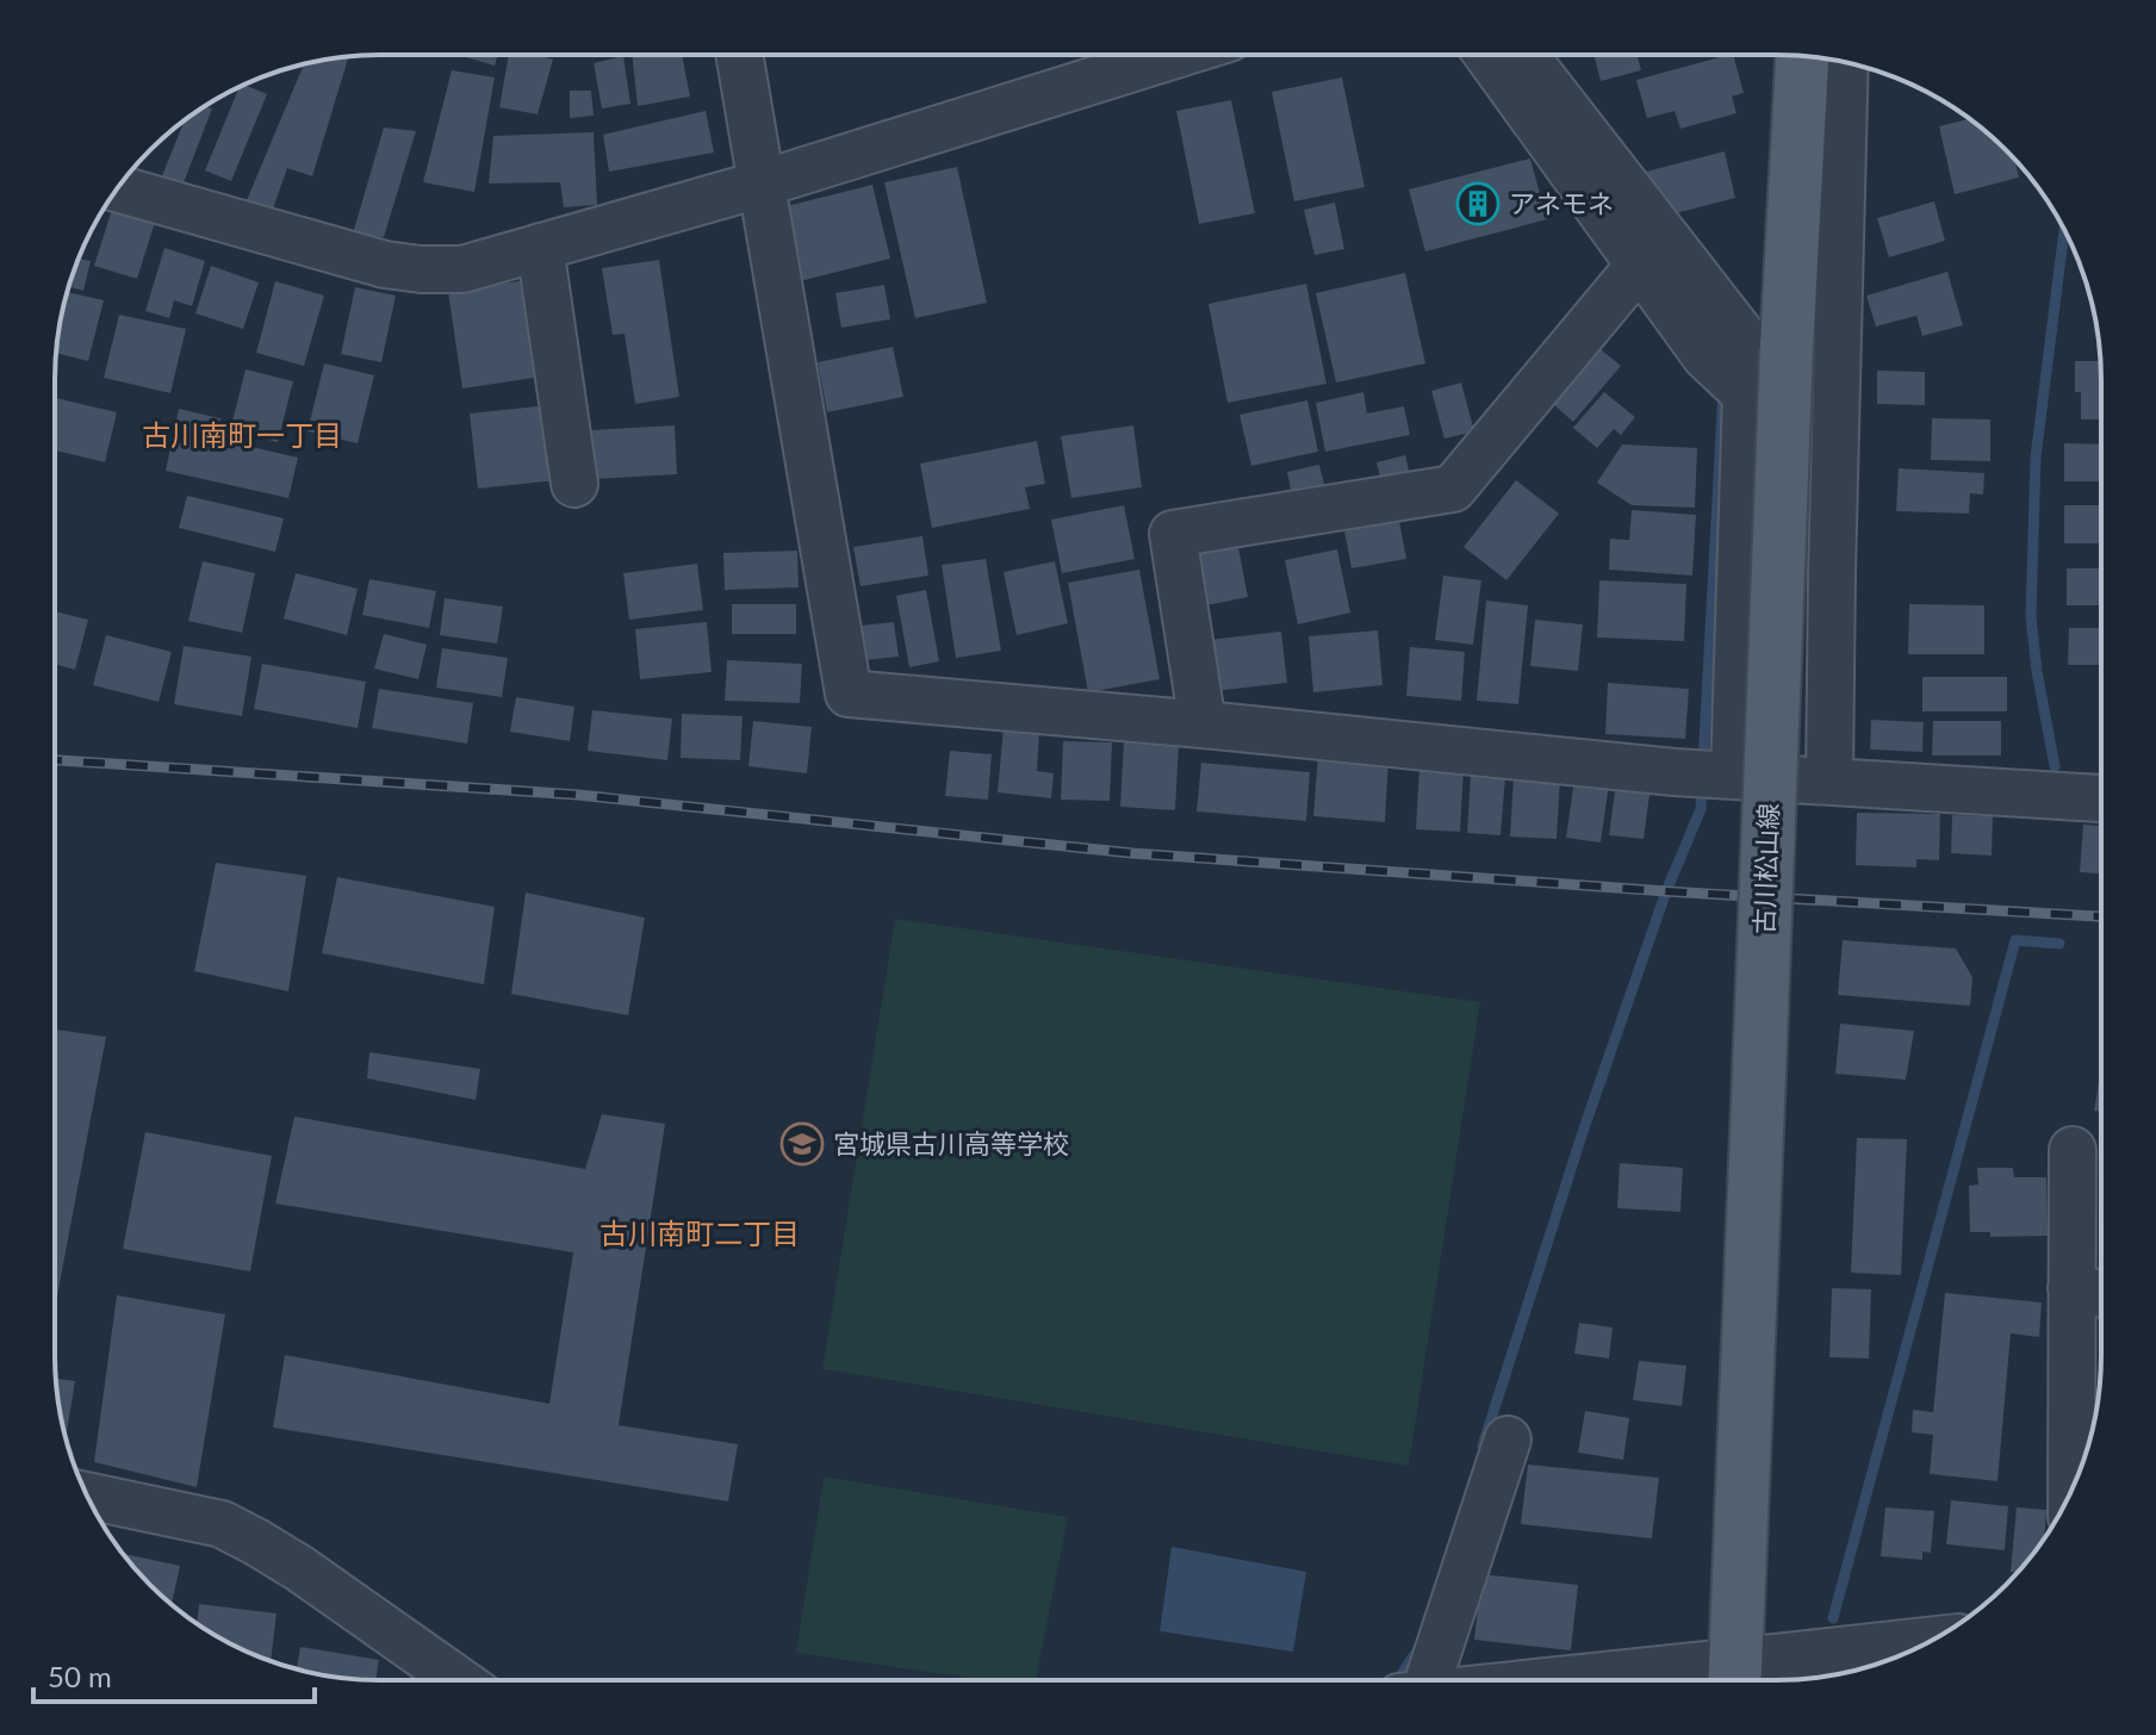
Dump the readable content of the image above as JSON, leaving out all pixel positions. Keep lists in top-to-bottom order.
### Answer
{
  "streets": {
    "main road": ["古川松山線"]
  },
  "districts": ["古川南町一丁目", "古川南町二丁目"],
  "places": {
    "building": ["アネモネ"],
    "school or university": ["宮城県古川高等学校"]
  },
  "scale_bar": "50 m"
}
